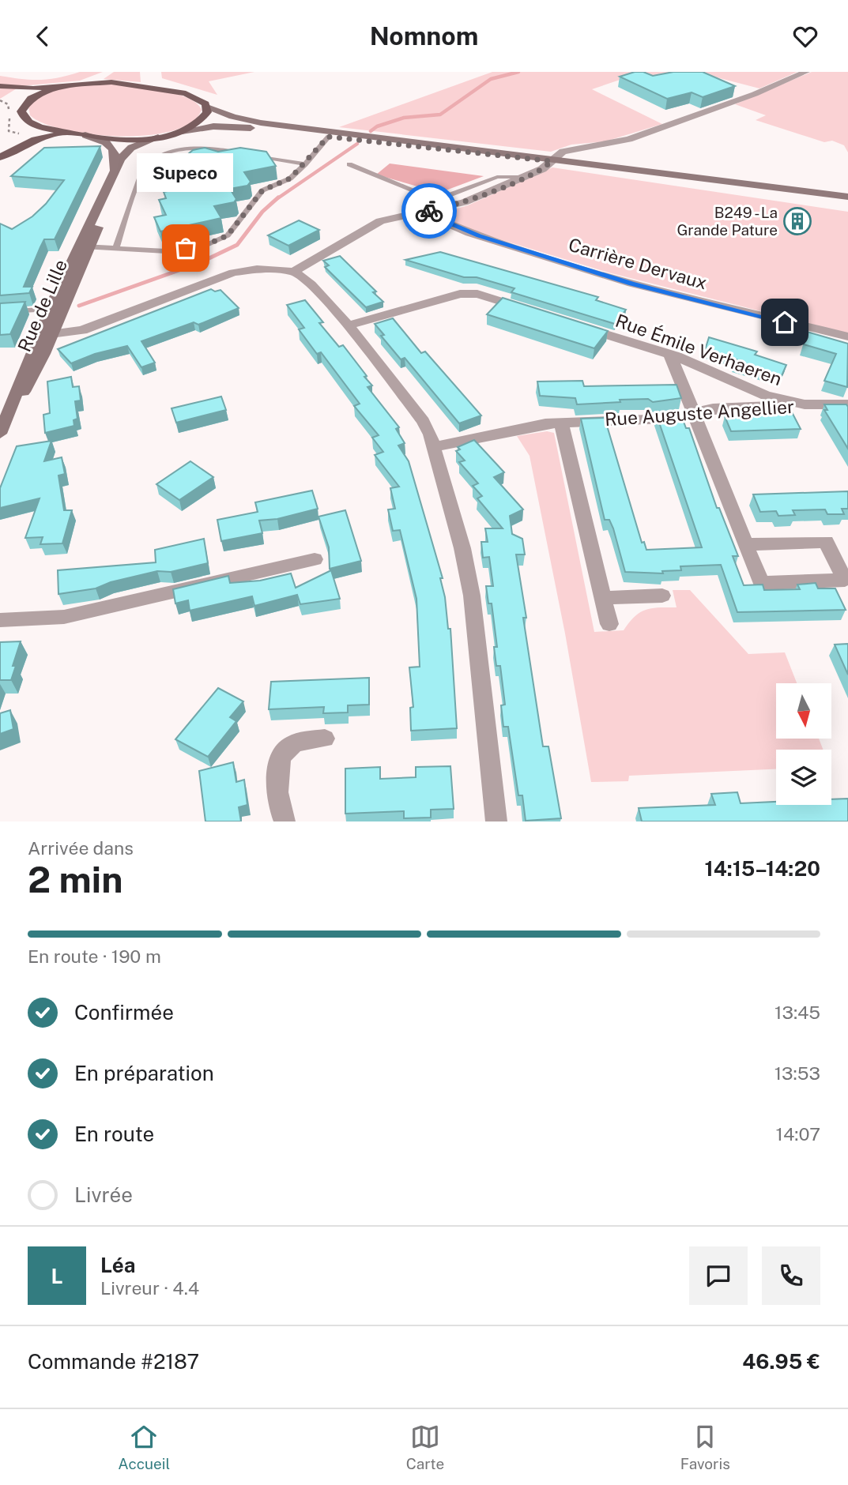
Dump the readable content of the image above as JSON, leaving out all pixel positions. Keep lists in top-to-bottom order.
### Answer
{
  "streets": {
    "main road": ["Rue de Lille"],
    "street": ["Carrière Dervaux", "Rue Émile Verhaeren", "Rue Auguste Angellier"]
  },
  "crossings": [
    ["Rue Émile Verhaeren", "Rue Auguste Angellier"]
  ],
  "places": {
    "building": ["B249 - La Grande Pature"],
    "other": ["Supeco"]
  },
  "north": "bottom",
  "page": {
    "header": "Nomnom",
    "bubble": "Supeco",
    "heading": ["2 min", "Arrivée dans", "14:15–14:20"],
    "panel": [
      "Léa",
      "Livreur · 4.4",
      "Commande #2187",
      "46.95 €"
    ],
    "bar": "En route · 190 m",
    "list": [
      ["Confirmée", "13:45"],
      ["En préparation", "13:53"],
      ["En route", "14:07"],
      "Livrée"
    ],
    "round": "L",
    "tabs": ["Accueil", "Carte", "Favoris"]
  }
}
